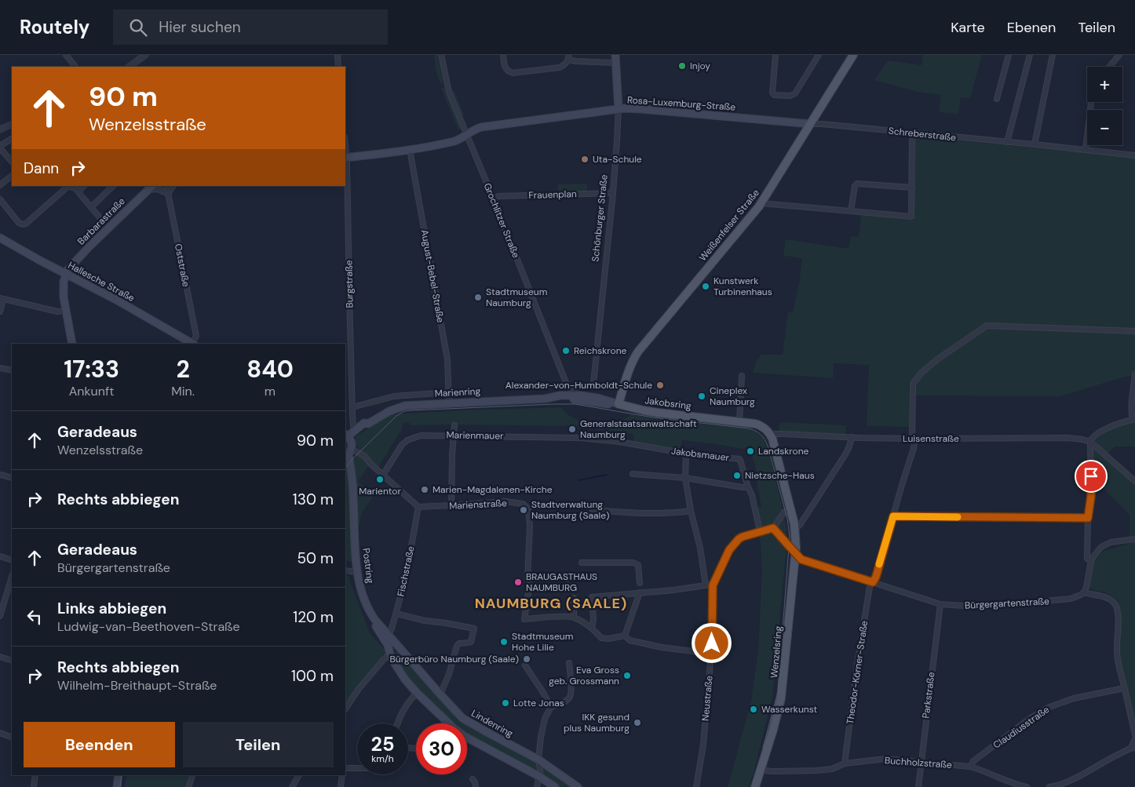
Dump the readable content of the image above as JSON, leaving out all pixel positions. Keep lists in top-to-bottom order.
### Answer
{
  "streets": {
    "main road": [
      "Rosa-Luxemburg-Straße",
      "Schönburger Straße",
      "Barbarastraße",
      "Weißenfelser Straße",
      "Hallesche Straße",
      "Marienring",
      "Jakobsring",
      "Postring",
      "Wenzelsring",
      "Lindenring"
    ],
    "street": [
      "Schreberstraße",
      "Frauenplan",
      "Grochlitzer Straße",
      "Oststraße",
      "August-Bebel-Straße",
      "Burgstraße",
      "Marienmauer",
      "Luisenstraße",
      "Jakobsmauer",
      "Marienstraße",
      "Fischstraße",
      "Bürgergartenstraße",
      "Theodor-Körner-Straße",
      "Parkstraße",
      "Neustraße",
      "Claudiusstraße",
      "Buchholzstraße"
    ]
  },
  "crossings": [
    ["Rosa-Luxemburg-Straße", "Schreberstraße"],
    ["Rosa-Luxemburg-Straße", "Schönburger Straße"],
    ["Rosa-Luxemburg-Straße", "Grochlitzer Straße"],
    ["Rosa-Luxemburg-Straße", "Weißenfelser Straße"],
    ["Rosa-Luxemburg-Straße", "August-Bebel-Straße"],
    ["Rosa-Luxemburg-Straße", "Burgstraße"],
    ["Schreberstraße", "Weißenfelser Straße"],
    ["Frauenplan", "Schönburger Straße"],
    ["Frauenplan", "Grochlitzer Straße"],
    ["Barbarastraße", "Hallesche Straße"],
    ["Weißenfelser Straße", "Jakobsring"],
    ["Oststraße", "Hallesche Straße"],
    ["August-Bebel-Straße", "Marienring"],
    ["Burgstraße", "Marienring"],
    ["Marienring", "Postring"],
    ["Jakobsring", "Luisenstraße"],
    ["Marienmauer", "Jakobsmauer"],
    ["Luisenstraße", "Theodor-Körner-Straße"],
    ["Marienstraße", "Fischstraße"],
    ["Postring", "Lindenring"],
    ["Fischstraße", "Lindenring"],
    ["Bürgergartenstraße", "Wenzelsring"],
    ["Bürgergartenstraße", "Theodor-Körner-Straße"],
    ["Bürgergartenstraße", "Parkstraße"],
    ["Wenzelsring", "Buchholzstraße"],
    ["Theodor-Körner-Straße", "Buchholzstraße"],
    ["Parkstraße", "Buchholzstraße"],
    ["Claudiusstraße", "Buchholzstraße"]
  ],
  "districts": ["NAUMBURG (SAALE)"],
  "places": [
    "Injoy",
    "Uta-Schule",
    "Kunstwerk Turbinenhaus",
    "Stadtmuseum Naumburg",
    "Reichskrone",
    "Alexander-von-Humboldt-Schule",
    "Cineplex Naumburg",
    "Generalstaatsanwaltschaft Naumburg",
    "Landskrone",
    "Nietzsche-Haus",
    "Marientor",
    "Marien-Magdalenen-Kirche",
    "Stadtverwaltung Naumburg (Saale)",
    "BRAUGASTHAUS NAUMBURG",
    "Stadtmuseum Hohe Lilie",
    "Bürgerbüro Naumburg (Saale)",
    "Eva Gross geb. Grossmann",
    "Lotte Jonas",
    "Wasserkunst",
    "IKK gesund plus Naumburg"
  ],
  "page": {
    "header": "Routely",
    "search": "Hier suchen",
    "nav": ["Karte", "Ebenen", "Teilen"],
    "map_buttons": ["+", "−"],
    "turn": ["90 m", "Wenzelsstraße"],
    "then": "Dann",
    "eta": [
      "17:33",
      "Ankunft",
      "2",
      "Min.",
      "840",
      "m"
    ],
    "list": [
      {
        "name": "Geradeaus",
        "note": "Wenzelsstraße",
        "value": "90 m"
      },
      {
        "name": "Rechts abbiegen",
        "value": "130 m"
      },
      {
        "name": "Geradeaus",
        "note": "Bürgergartenstraße",
        "value": "50 m"
      },
      {
        "name": "Links abbiegen",
        "note": "Ludwig-van-Beethoven-Straße",
        "value": "120 m"
      },
      {
        "name": "Rechts abbiegen",
        "note": "Wilhelm-Breithaupt-Straße",
        "value": "100 m"
      }
    ],
    "buttons": ["Beenden", "Teilen"],
    "speed": "25 km/h",
    "limit": "30"
  }
}
